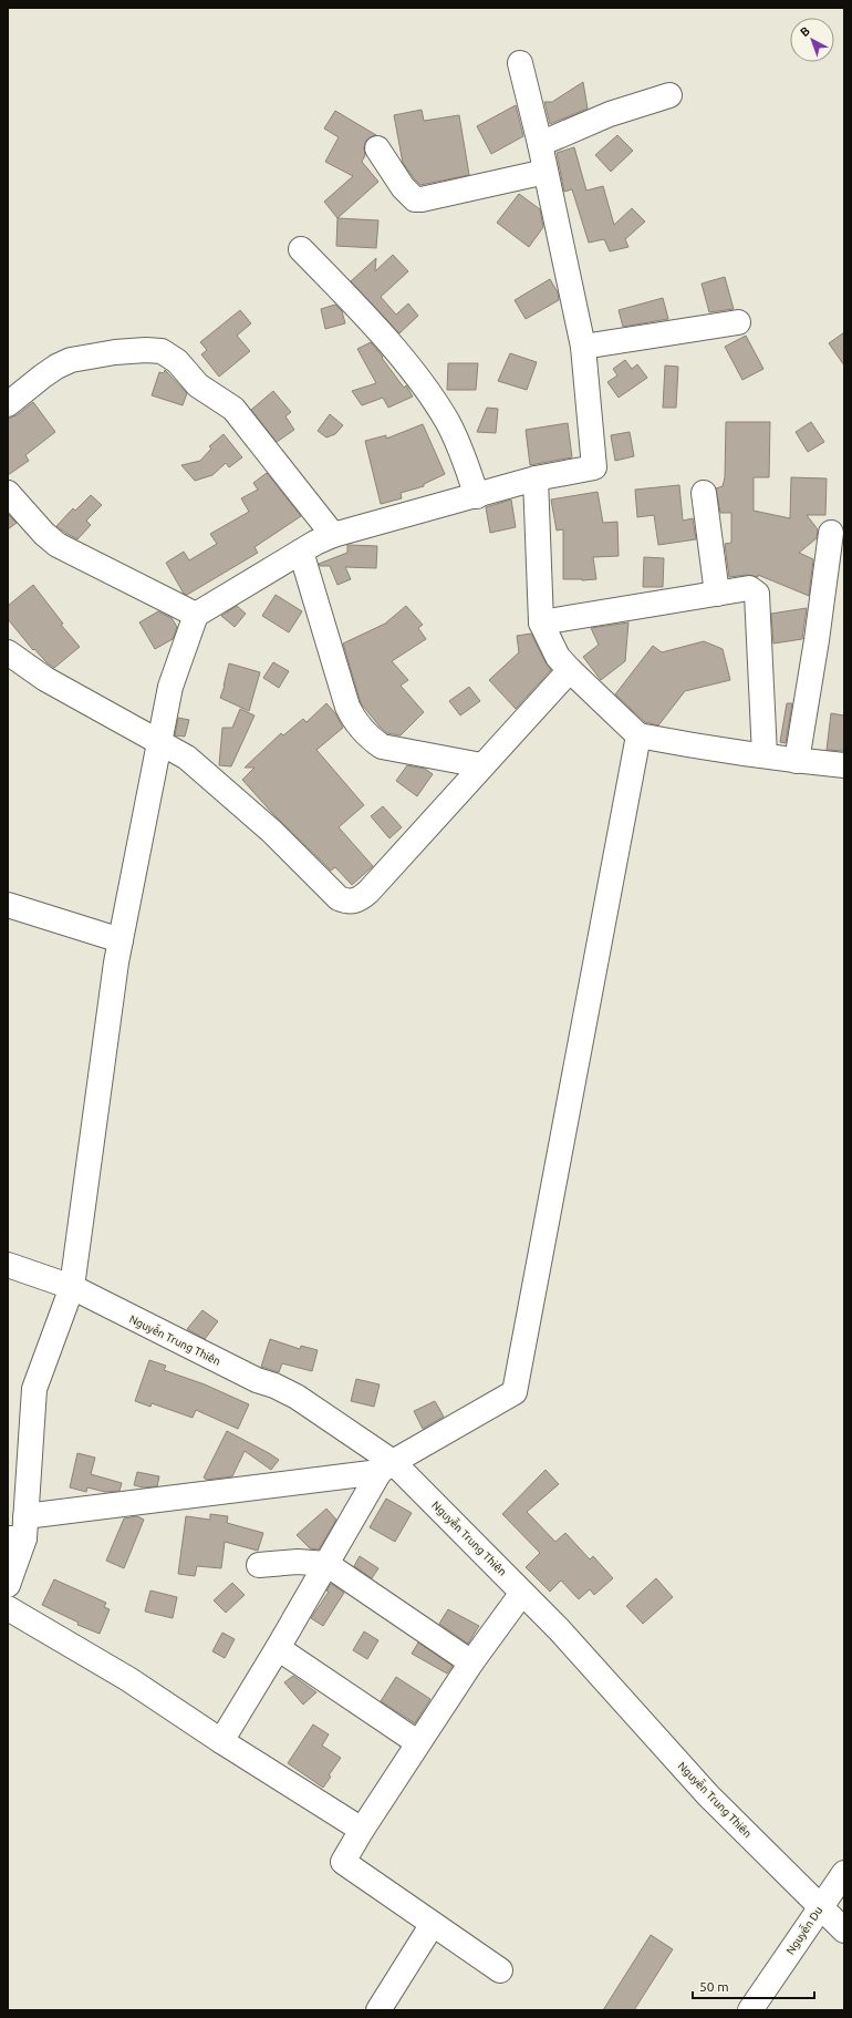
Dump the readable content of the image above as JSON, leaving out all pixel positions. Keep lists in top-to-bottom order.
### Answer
{
  "streets": {
    "street": ["Nguyễn Trung Thiên", "Nguyễn Du"]
  },
  "crossings": [
    ["Nguyễn Trung Thiên", "Nguyễn Du"]
  ],
  "scale_bar": "50 m",
  "north": "top left"
}
